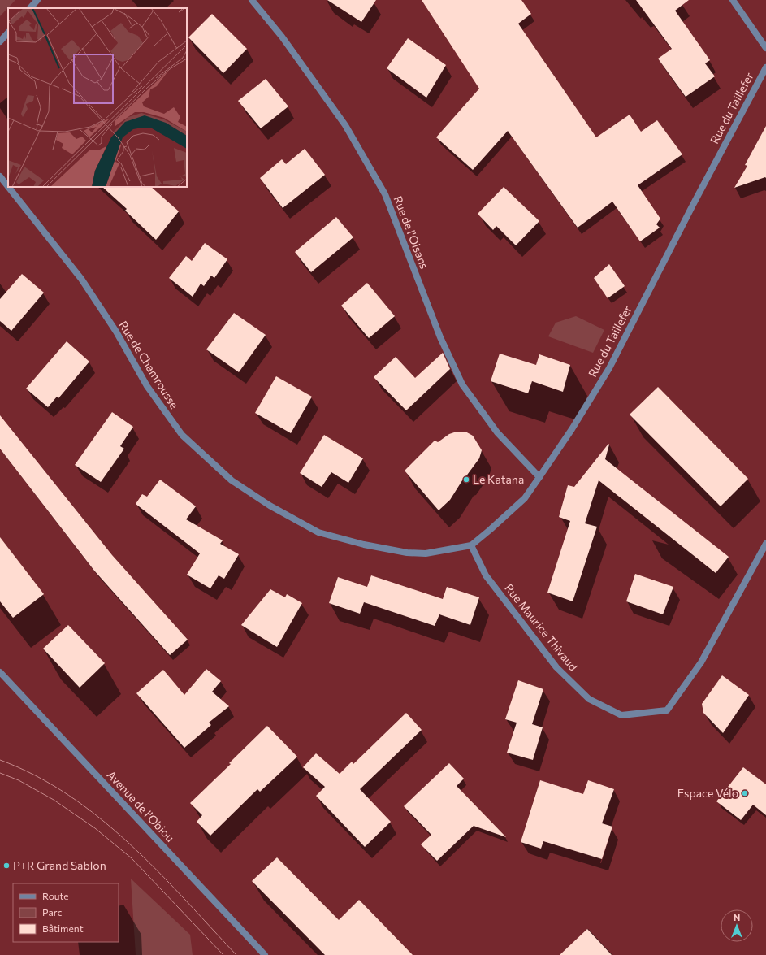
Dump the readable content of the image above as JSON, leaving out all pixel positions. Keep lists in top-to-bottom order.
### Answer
{
  "streets": {
    "street": [
      "Rue du Taillefer",
      "Rue de l'Oisans",
      "Rue de Chamrousse",
      "Rue Maurice Thivaud",
      "Avenue de l'Obiou"
    ]
  },
  "crossings": [
    ["Rue du Taillefer", "Rue de l'Oisans"],
    ["Rue du Taillefer", "Rue de Chamrousse"],
    ["Rue du Taillefer", "Rue Maurice Thivaud"],
    ["Rue de Chamrousse", "Rue Maurice Thivaud"]
  ],
  "places": ["Le Katana", "Espace Vélo", "P+R Grand Sablon"],
  "legend": ["Route", "Parc", "Bâtiment"],
  "north": "top"
}
